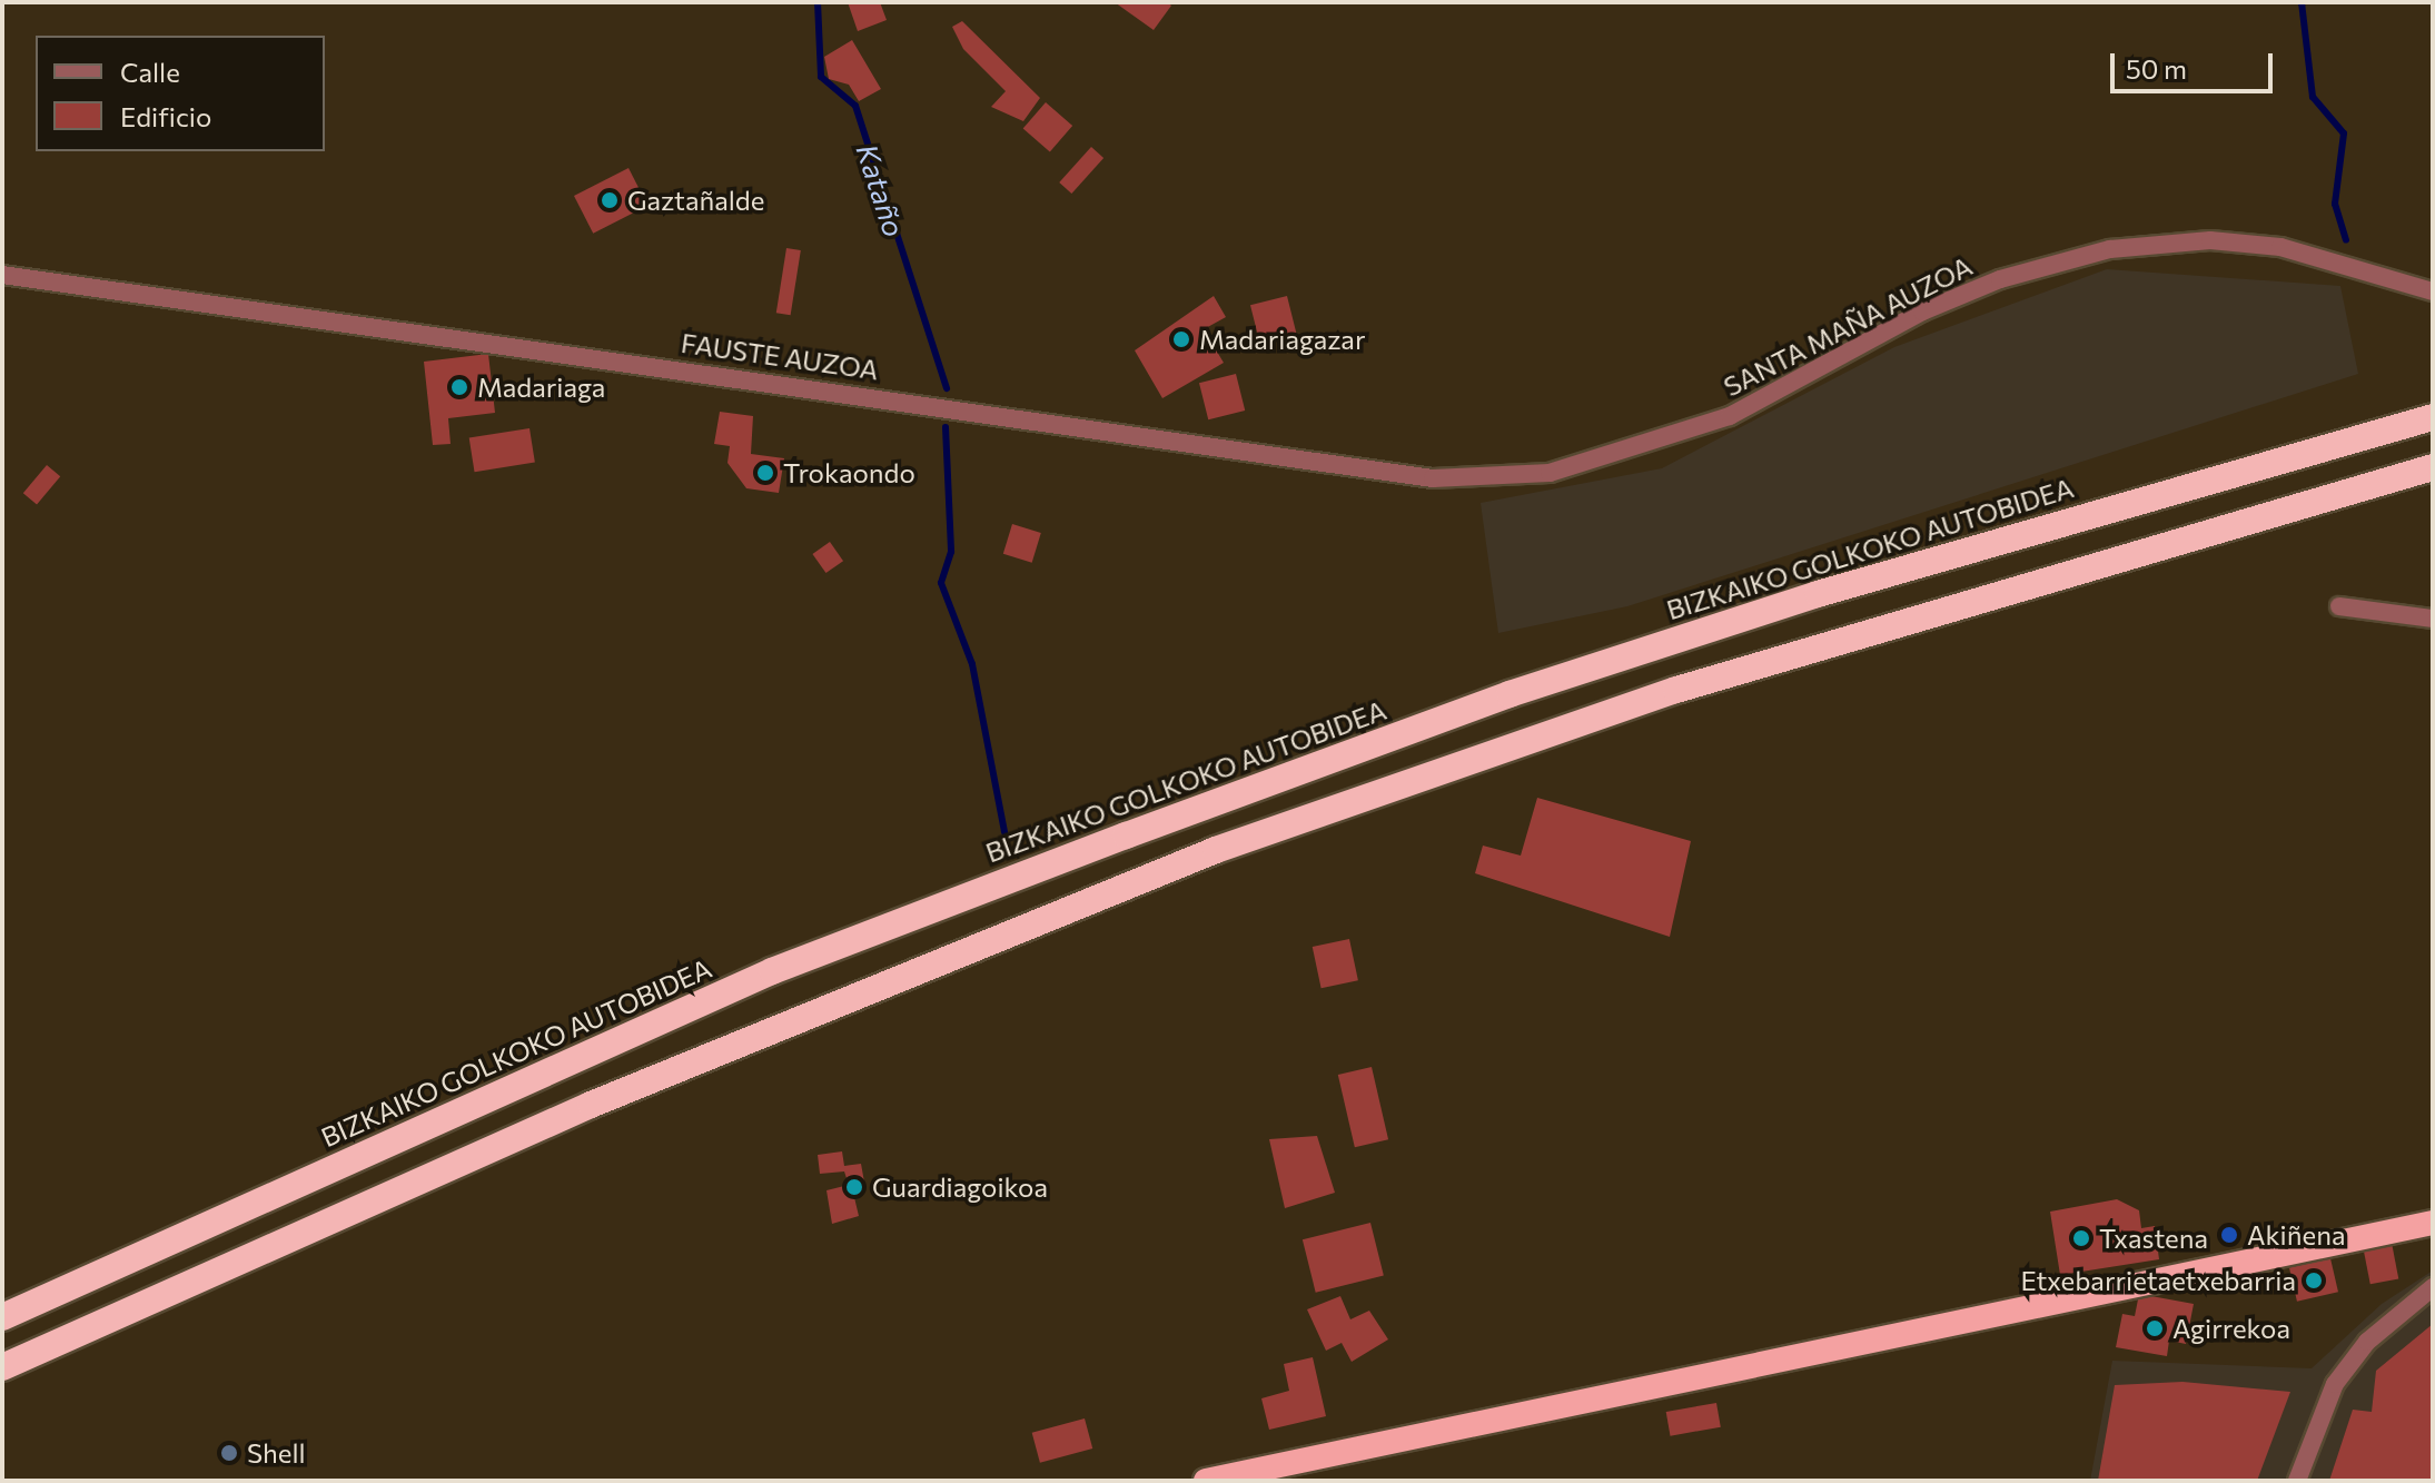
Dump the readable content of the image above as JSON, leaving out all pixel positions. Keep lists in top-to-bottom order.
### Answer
{
  "streets": {
    "highway": ["BIZKAIKO GOLKOKO AUTOBIDEA"],
    "street": ["SANTA MAÑA AUZOA", "FAUSTE AUZOA"]
  },
  "crossings": [
    ["SANTA MAÑA AUZOA", "FAUSTE AUZOA"]
  ],
  "water": ["Kataño"],
  "places": [
    "Gaztañalde",
    "Madariagazar",
    "Madariaga",
    "Trokaondo",
    "Guardiagoikoa",
    "Akiñena",
    "Txastena",
    "Etxebarrietaetxebarria",
    "Agirrekoa",
    "Shell"
  ],
  "legend": ["Calle", "Edificio"],
  "scale_bar": "50 m"
}
